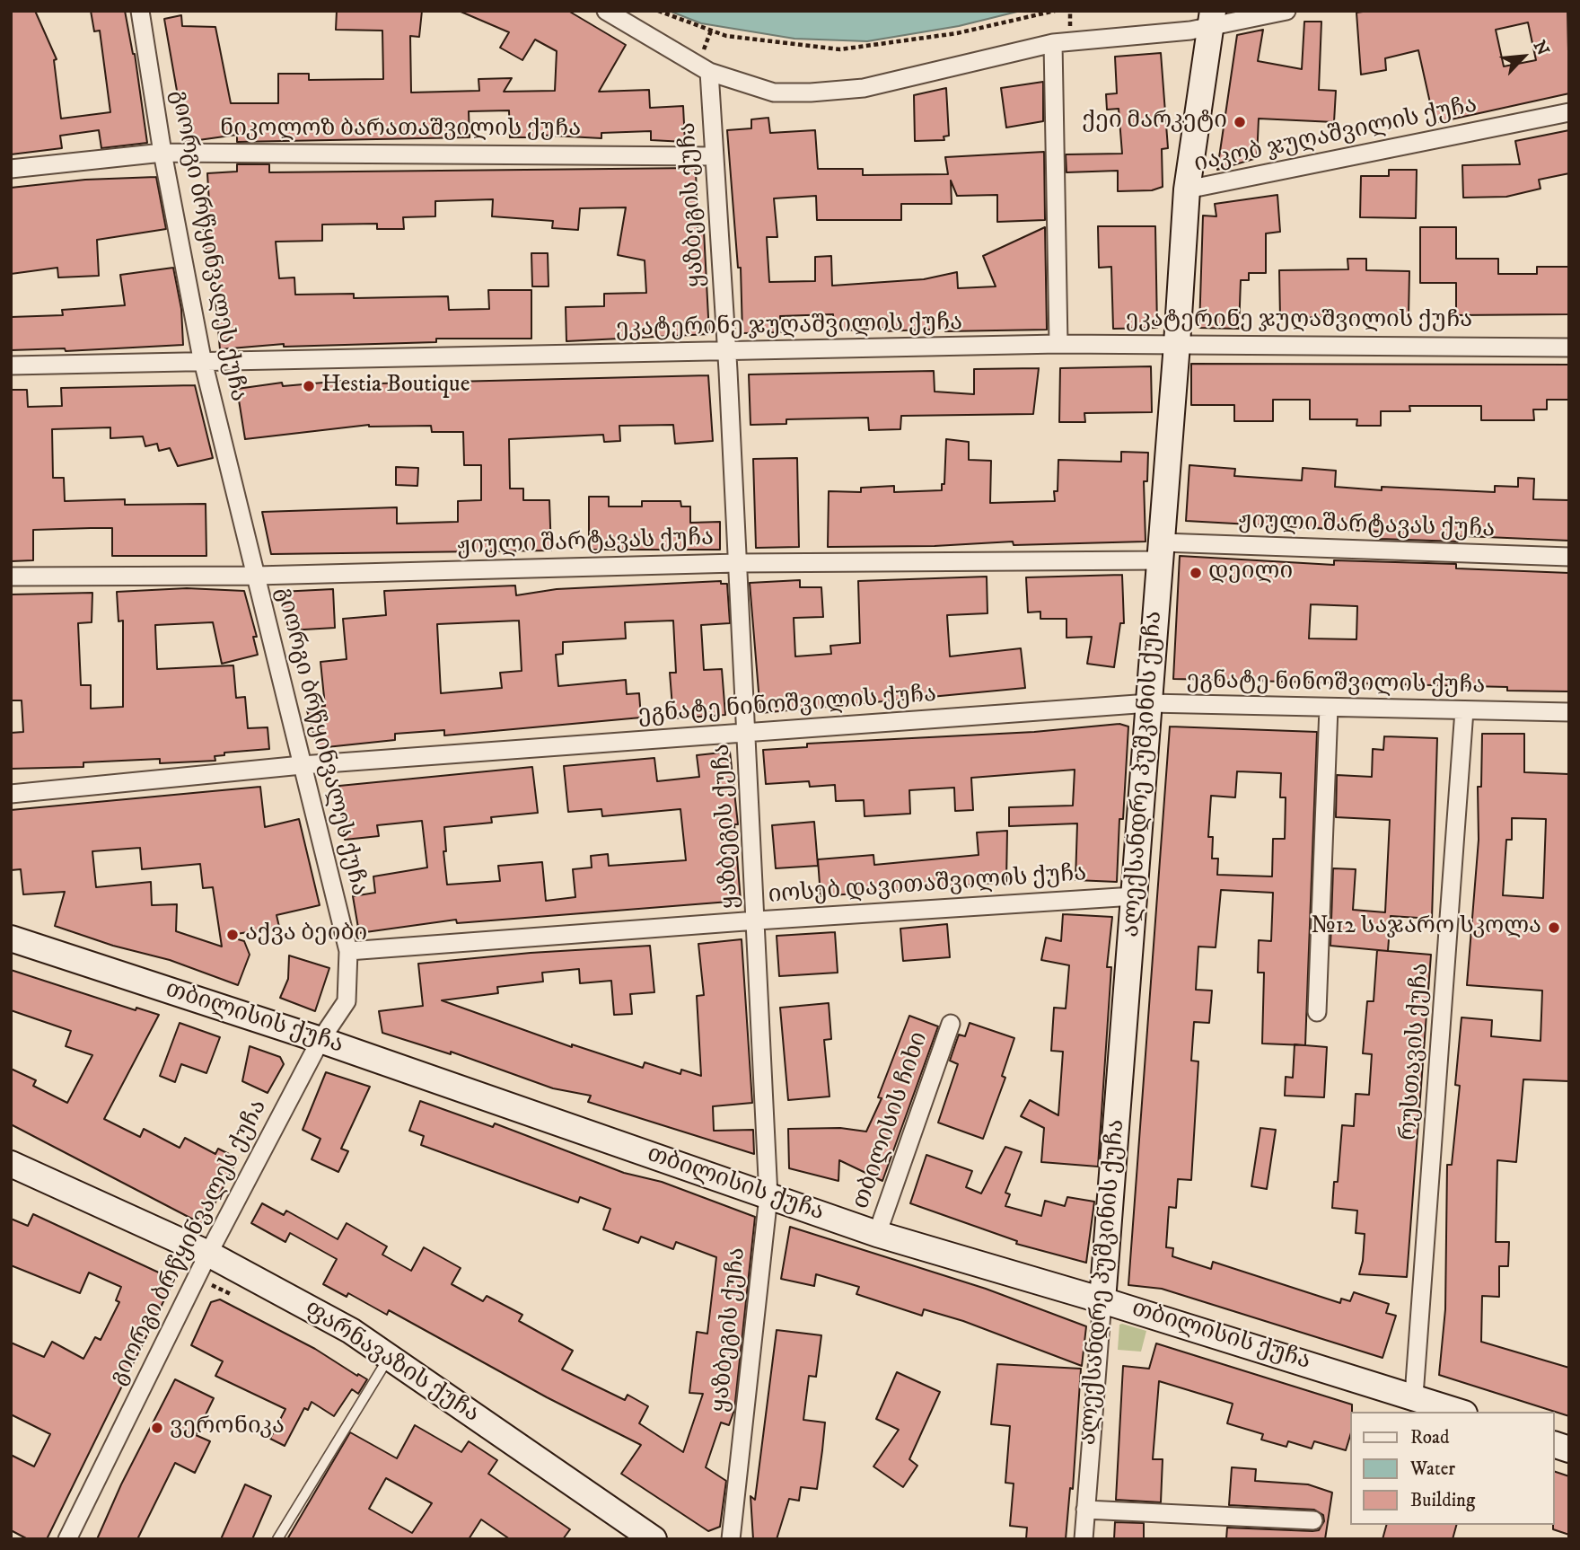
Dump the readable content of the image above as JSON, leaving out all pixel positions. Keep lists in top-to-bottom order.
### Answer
{
  "streets": {
    "main road": ["ალექსანდრე პუშკინის ქუჩა", "თბილისის ქუჩა", "ფარნავაზის ქუჩა"],
    "street": [
      "ნიკოლოზ ბარათაშვილის ქუჩა",
      "იაკობ ჯუღაშვილის ქუჩა",
      "ყაზბეგის ქუჩა",
      "გიორგი ბრწყინვალეს ქუჩა",
      "ეკატერინე ჯუღაშვილის ქუჩა",
      "ჟიული შარტავას ქუჩა",
      "ეგნატე ნინოშვილის ქუჩა",
      "იოსებ დავითაშვილის ქუჩა",
      "რუსთავის ქუჩა",
      "თბილისის ჩიხი"
    ]
  },
  "crossings": [
    ["ნიკოლოზ ბარათაშვილის ქუჩა", "ყაზბეგის ქუჩა"],
    ["ნიკოლოზ ბარათაშვილის ქუჩა", "გიორგი ბრწყინვალეს ქუჩა"],
    ["იაკობ ჯუღაშვილის ქუჩა", "ალექსანდრე პუშკინის ქუჩა"],
    ["ყაზბეგის ქუჩა", "ეკატერინე ჯუღაშვილის ქუჩა"],
    ["ყაზბეგის ქუჩა", "ჟიული შარტავას ქუჩა"],
    ["ყაზბეგის ქუჩა", "ეგნატე ნინოშვილის ქუჩა"],
    ["ყაზბეგის ქუჩა", "იოსებ დავითაშვილის ქუჩა"],
    ["ყაზბეგის ქუჩა", "თბილისის ქუჩა"],
    ["გიორგი ბრწყინვალეს ქუჩა", "ეკატერინე ჯუღაშვილის ქუჩა"],
    ["გიორგი ბრწყინვალეს ქუჩა", "ჟიული შარტავას ქუჩა"],
    ["გიორგი ბრწყინვალეს ქუჩა", "ეგნატე ნინოშვილის ქუჩა"],
    ["გიორგი ბრწყინვალეს ქუჩა", "იოსებ დავითაშვილის ქუჩა"],
    ["გიორგი ბრწყინვალეს ქუჩა", "თბილისის ქუჩა"],
    ["გიორგი ბრწყინვალეს ქუჩა", "ფარნავაზის ქუჩა"],
    ["ეკატერინე ჯუღაშვილის ქუჩა", "ალექსანდრე პუშკინის ქუჩა"],
    ["ჟიული შარტავას ქუჩა", "ალექსანდრე პუშკინის ქუჩა"],
    ["ეგნატე ნინოშვილის ქუჩა", "ალექსანდრე პუშკინის ქუჩა"],
    ["ეგნატე ნინოშვილის ქუჩა", "რუსთავის ქუჩა"],
    ["ალექსანდრე პუშკინის ქუჩა", "იოსებ დავითაშვილის ქუჩა"],
    ["ალექსანდრე პუშკინის ქუჩა", "თბილისის ქუჩა"],
    ["თბილისის ქუჩა", "რუსთავის ქუჩა"],
    ["თბილისის ქუჩა", "თბილისის ჩიხი"]
  ],
  "places": [
    "ქეი მარკეტი",
    "Hestia Boutique",
    "დეილი",
    "№12 საჯარო სკოლა",
    "აქვა ბეიბი",
    "ვერონიკა"
  ],
  "legend": ["Road", "Water", "Building"],
  "north": "top right"
}
